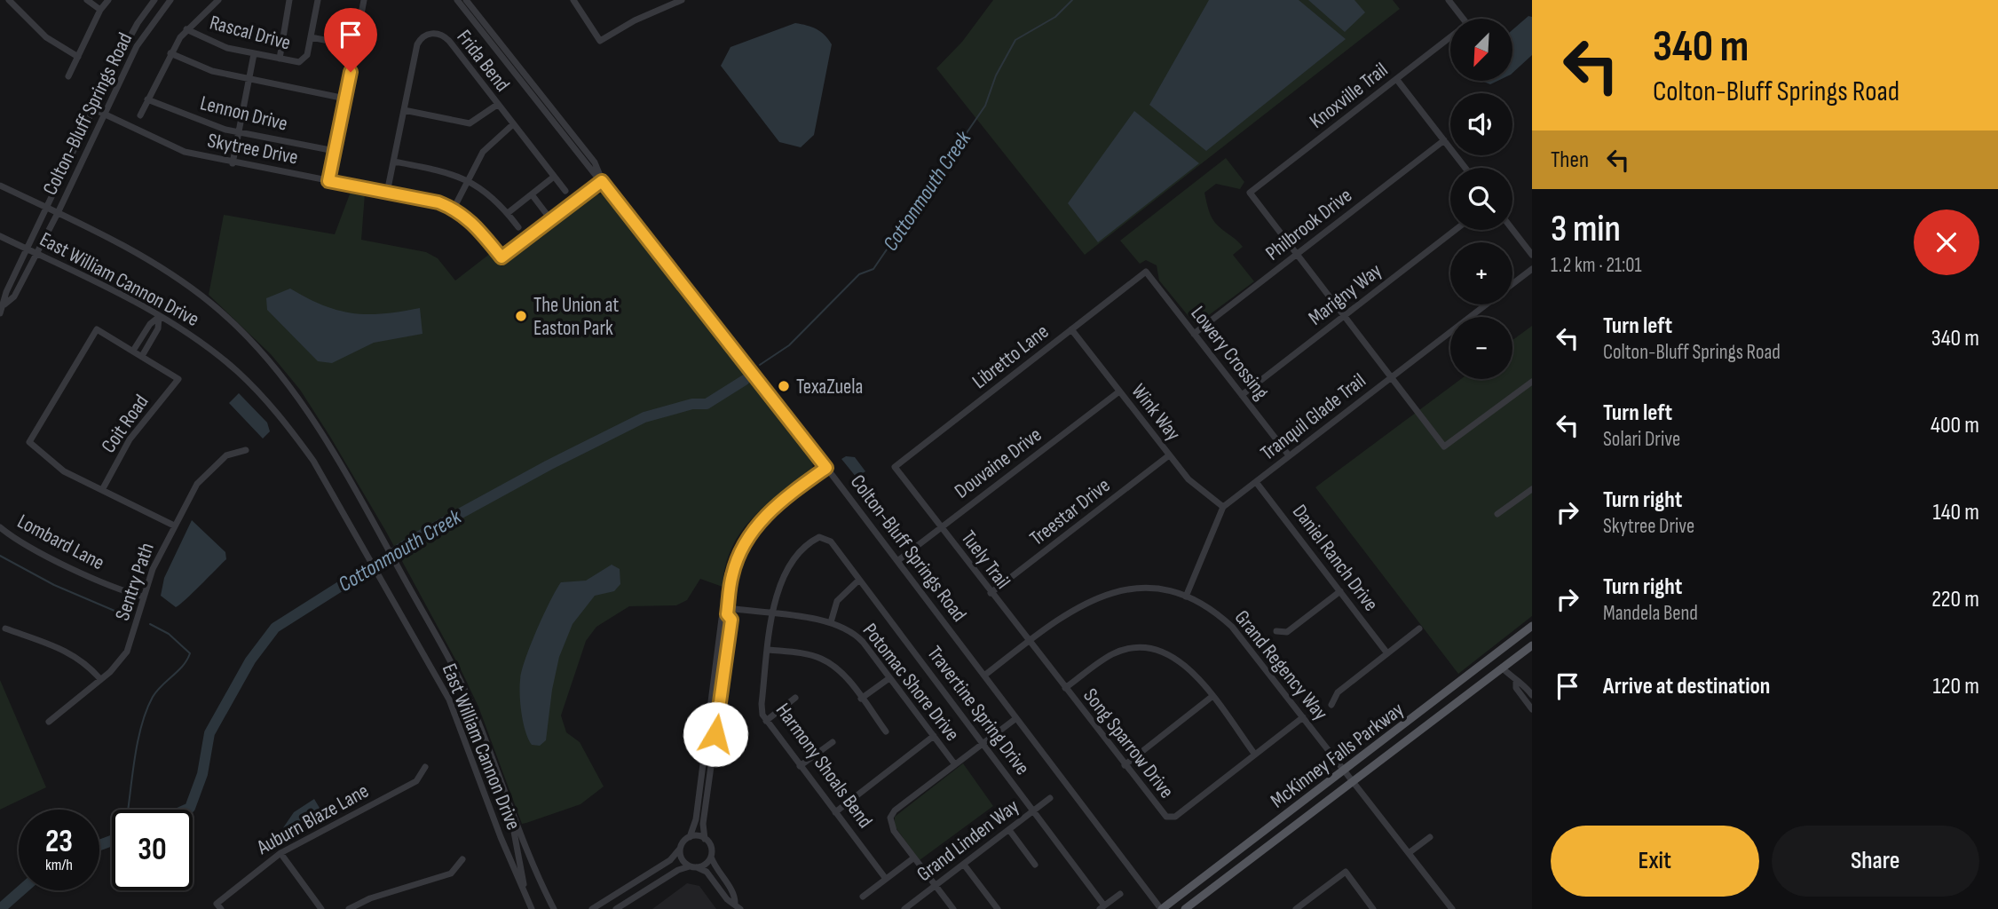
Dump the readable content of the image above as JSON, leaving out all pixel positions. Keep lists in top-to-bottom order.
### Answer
{
  "streets": {
    "main road": ["McKinney Falls Parkway"],
    "street": [
      "Rascal Drive",
      "Frida Bend",
      "Knoxville Trail",
      "Lennon Drive",
      "Colton-Bluff Springs Road",
      "Skytree Drive",
      "Philbrook Drive",
      "East William Cannon Drive",
      "Marigny Way",
      "Lowery Crossing",
      "Libretto Lane",
      "Wink Way",
      "Tranquil Glade Trail",
      "Coit Road",
      "Douvaine Drive",
      "Treestar Drive",
      "Lombard Lane",
      "Daniel Ranch Drive",
      "Tuely Trail",
      "Sentry Path",
      "Grand Regency Way",
      "Potomac Shore Drive",
      "Travertine Spring Drive",
      "Song Sparrow Drive",
      "Harmony Shoals Bend",
      "Auburn Blaze Lane",
      "Grand Linden Way"
    ]
  },
  "crossings": [
    ["Frida Bend", "Skytree Drive"],
    ["Knoxville Trail", "Philbrook Drive"],
    ["Colton-Bluff Springs Road", "Skytree Drive"],
    ["Colton-Bluff Springs Road", "East William Cannon Drive"],
    ["Colton-Bluff Springs Road", "Douvaine Drive"],
    ["Colton-Bluff Springs Road", "Grand Regency Way"],
    ["Colton-Bluff Springs Road", "McKinney Falls Parkway"],
    ["Philbrook Drive", "Lowery Crossing"],
    ["Marigny Way", "Lowery Crossing"],
    ["Lowery Crossing", "Libretto Lane"],
    ["Lowery Crossing", "Tranquil Glade Trail"],
    ["Libretto Lane", "Wink Way"],
    ["Libretto Lane", "Tuely Trail"],
    ["Wink Way", "Tranquil Glade Trail"],
    ["Wink Way", "Douvaine Drive"],
    ["Wink Way", "Treestar Drive"],
    ["Tranquil Glade Trail", "Daniel Ranch Drive"],
    ["Douvaine Drive", "Tuely Trail"],
    ["Treestar Drive", "Tuely Trail"],
    ["Lombard Lane", "Sentry Path"],
    ["Tuely Trail", "Grand Regency Way"],
    ["Tuely Trail", "Song Sparrow Drive"],
    ["Grand Regency Way", "Song Sparrow Drive"],
    ["Grand Regency Way", "McKinney Falls Parkway"],
    ["Potomac Shore Drive", "Harmony Shoals Bend"],
    ["Travertine Spring Drive", "Harmony Shoals Bend"],
    ["Travertine Spring Drive", "Grand Linden Way"]
  ],
  "water": ["Cottonmouth Creek"],
  "places": ["The Union at Easton Park", "TexaZuela"],
  "north": "bottom left",
  "page": {
    "turn": ["340 m", "Colton-Bluff Springs Road"],
    "map_buttons": ["+", "−"],
    "then": "Then",
    "heading": ["3 min", "1.2 km · 21:01"],
    "list": [
      {
        "name": "Turn left",
        "note": "Colton-Bluff Springs Road",
        "value": "340 m"
      },
      {
        "name": "Turn left",
        "note": "Solari Drive",
        "value": "400 m"
      },
      {
        "name": "Turn right",
        "note": "Skytree Drive",
        "value": "140 m"
      },
      {
        "name": "Turn right",
        "note": "Mandela Bend",
        "value": "220 m"
      },
      {
        "name": "Arrive at destination",
        "value": "120 m"
      }
    ],
    "speed": "23 km/h",
    "limit": "30",
    "buttons": ["Exit", "Share"]
  }
}
